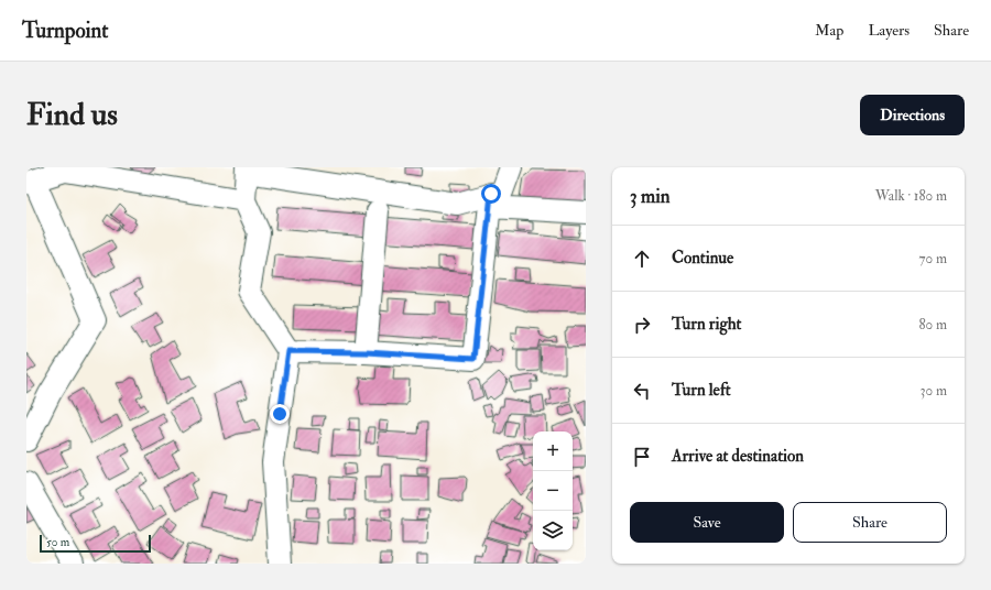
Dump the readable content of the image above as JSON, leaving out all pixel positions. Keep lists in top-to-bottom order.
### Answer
{
  "scale_bar": "50 m",
  "page": {
    "header": "Turnpoint",
    "nav": ["Map", "Layers", "Share"],
    "buttons": [
      "Directions",
      ["Save", "Share"]
    ],
    "title": "Find us",
    "heading": ["3 min", "Walk · 180 m"],
    "list": [
      ["Continue", "70 m"],
      ["Turn right", "80 m"],
      ["Turn left", "30 m"],
      "Arrive at destination"
    ],
    "map_buttons": ["+", "−"],
    "scale": "50 m"
  }
}
